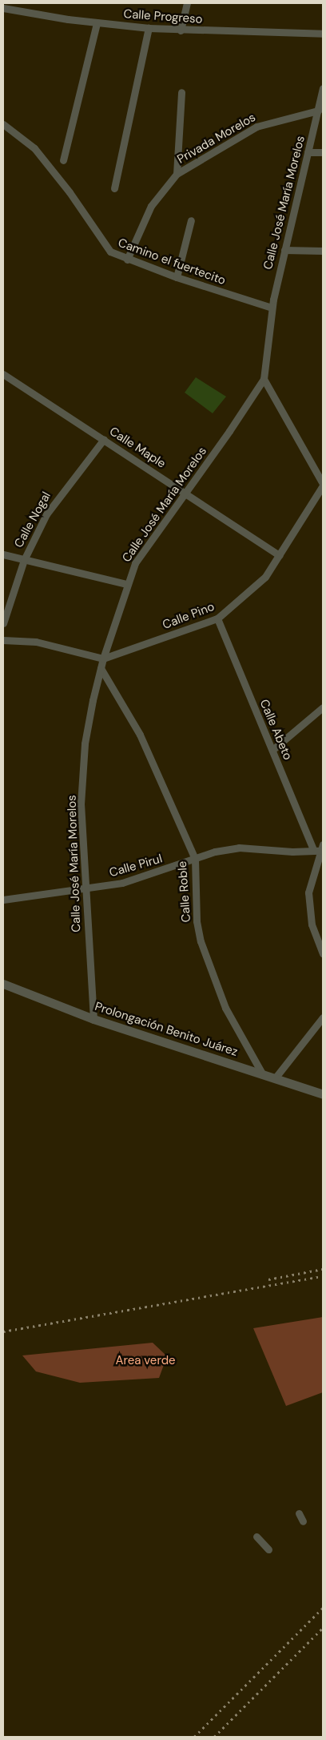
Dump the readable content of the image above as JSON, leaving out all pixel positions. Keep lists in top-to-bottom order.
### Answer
{
  "streets": {
    "street": [
      "Calle Progreso",
      "Privada Morelos",
      "Calle José María Morelos",
      "Camino el fuertecito",
      "Calle Maple",
      "Calle Nogal",
      "Calle Pino",
      "Calle Abeto",
      "Calle Pirul",
      "Calle Roble",
      "Prolongación Benito Juárez"
    ]
  },
  "crossings": [
    ["Privada Morelos", "Calle José María Morelos"],
    ["Privada Morelos", "Camino el fuertecito"],
    ["Calle José María Morelos", "Camino el fuertecito"],
    ["Calle José María Morelos", "Calle Maple"],
    ["Calle José María Morelos", "Calle Pino"],
    ["Calle José María Morelos", "Calle Pirul"],
    ["Calle José María Morelos", "Calle Roble"],
    ["Calle José María Morelos", "Prolongación Benito Juárez"],
    ["Calle Maple", "Calle Nogal"],
    ["Calle Maple", "Calle Pino"],
    ["Calle Pino", "Calle Abeto"],
    ["Calle Abeto", "Calle Pirul"],
    ["Calle Pirul", "Calle Roble"],
    ["Calle Roble", "Prolongación Benito Juárez"]
  ],
  "parks": ["Area verde"]
}
